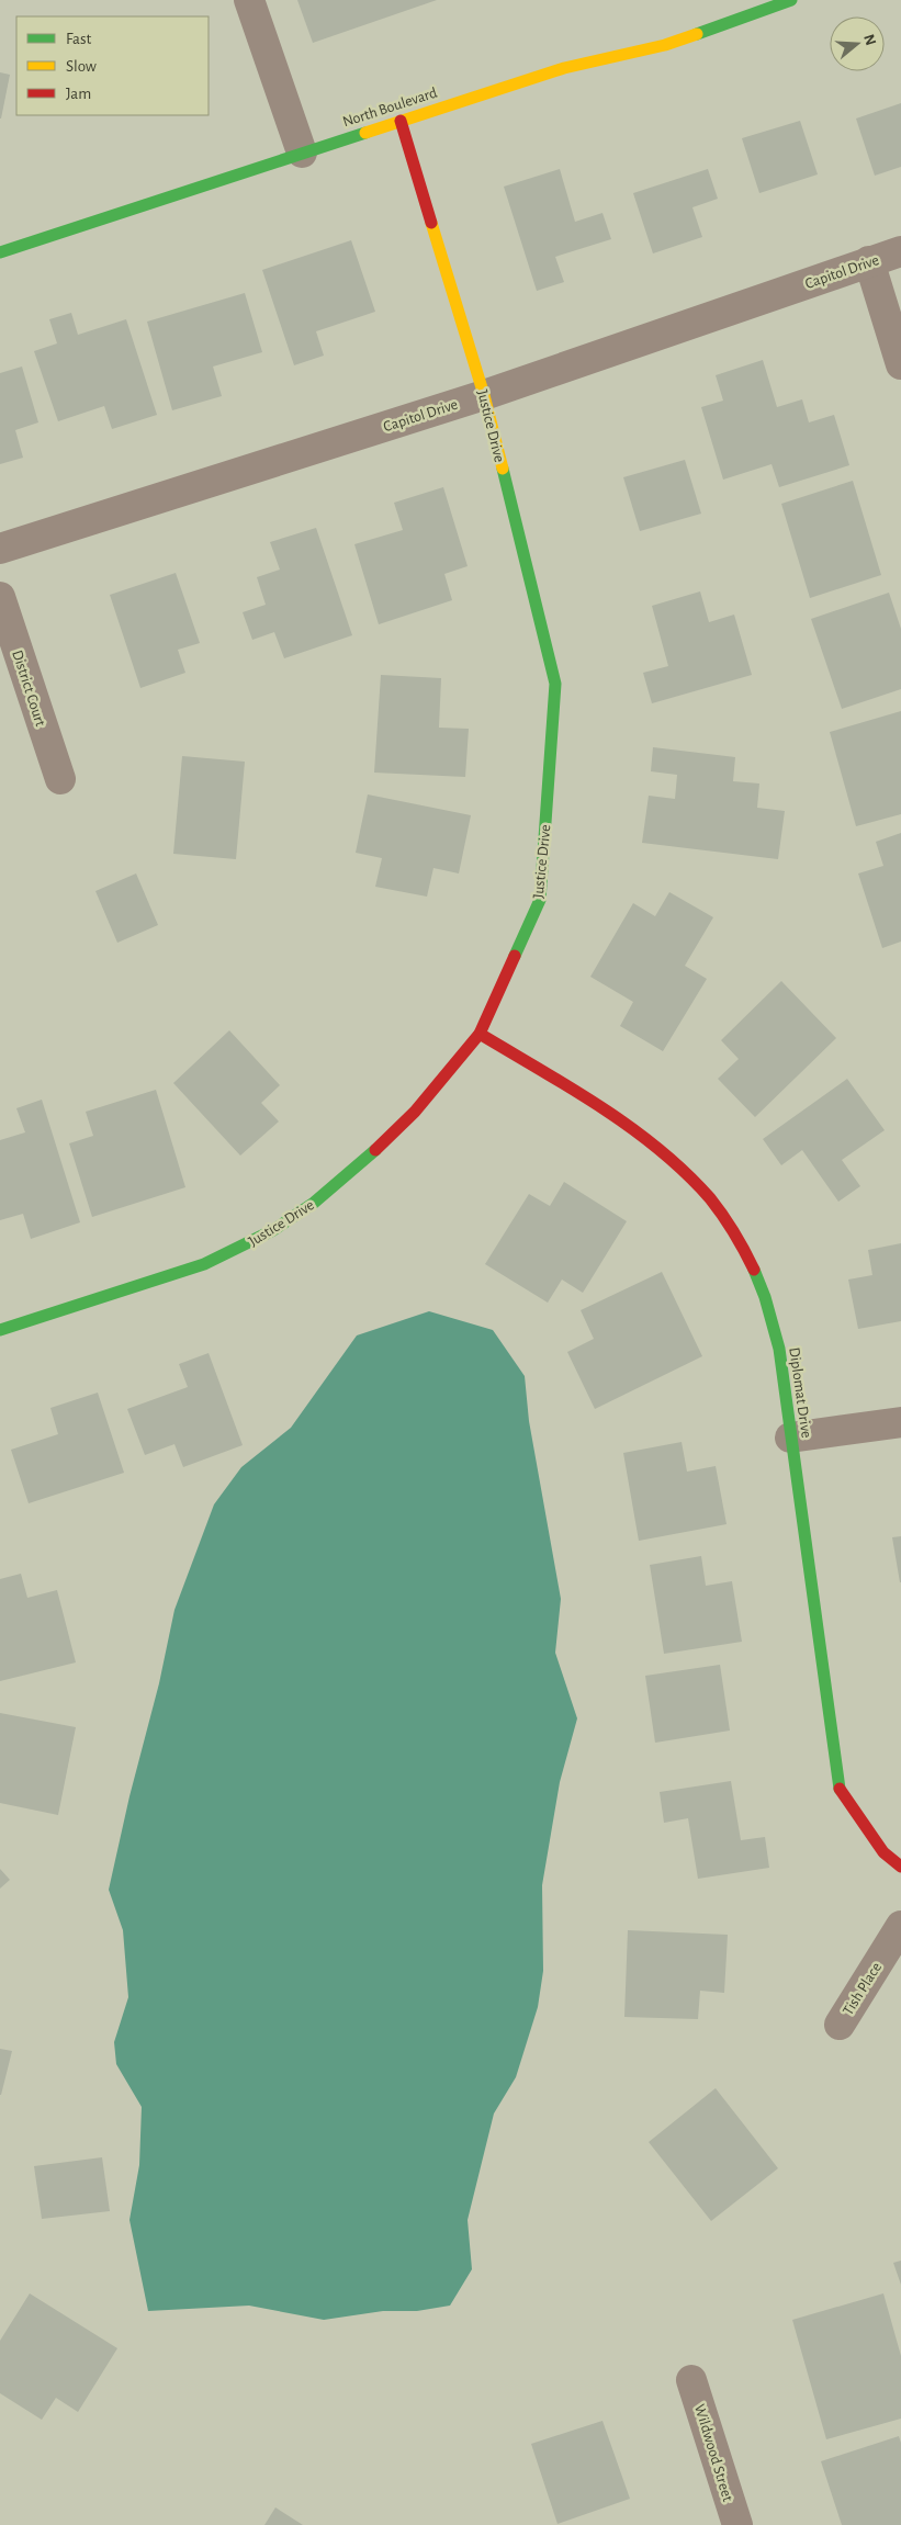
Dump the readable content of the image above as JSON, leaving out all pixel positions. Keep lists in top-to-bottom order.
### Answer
{
  "streets": {
    "street": [
      "North Boulevard",
      "Capitol Drive",
      "Justice Drive",
      "District Court",
      "Diplomat Drive",
      "Tish Place",
      "Wildwood Street"
    ]
  },
  "crossings": [
    ["North Boulevard", "Justice Drive"],
    ["Capitol Drive", "Justice Drive"],
    ["Justice Drive", "Diplomat Drive"]
  ],
  "legend": ["Fast", "Slow", "Jam"],
  "north": "right"
}
